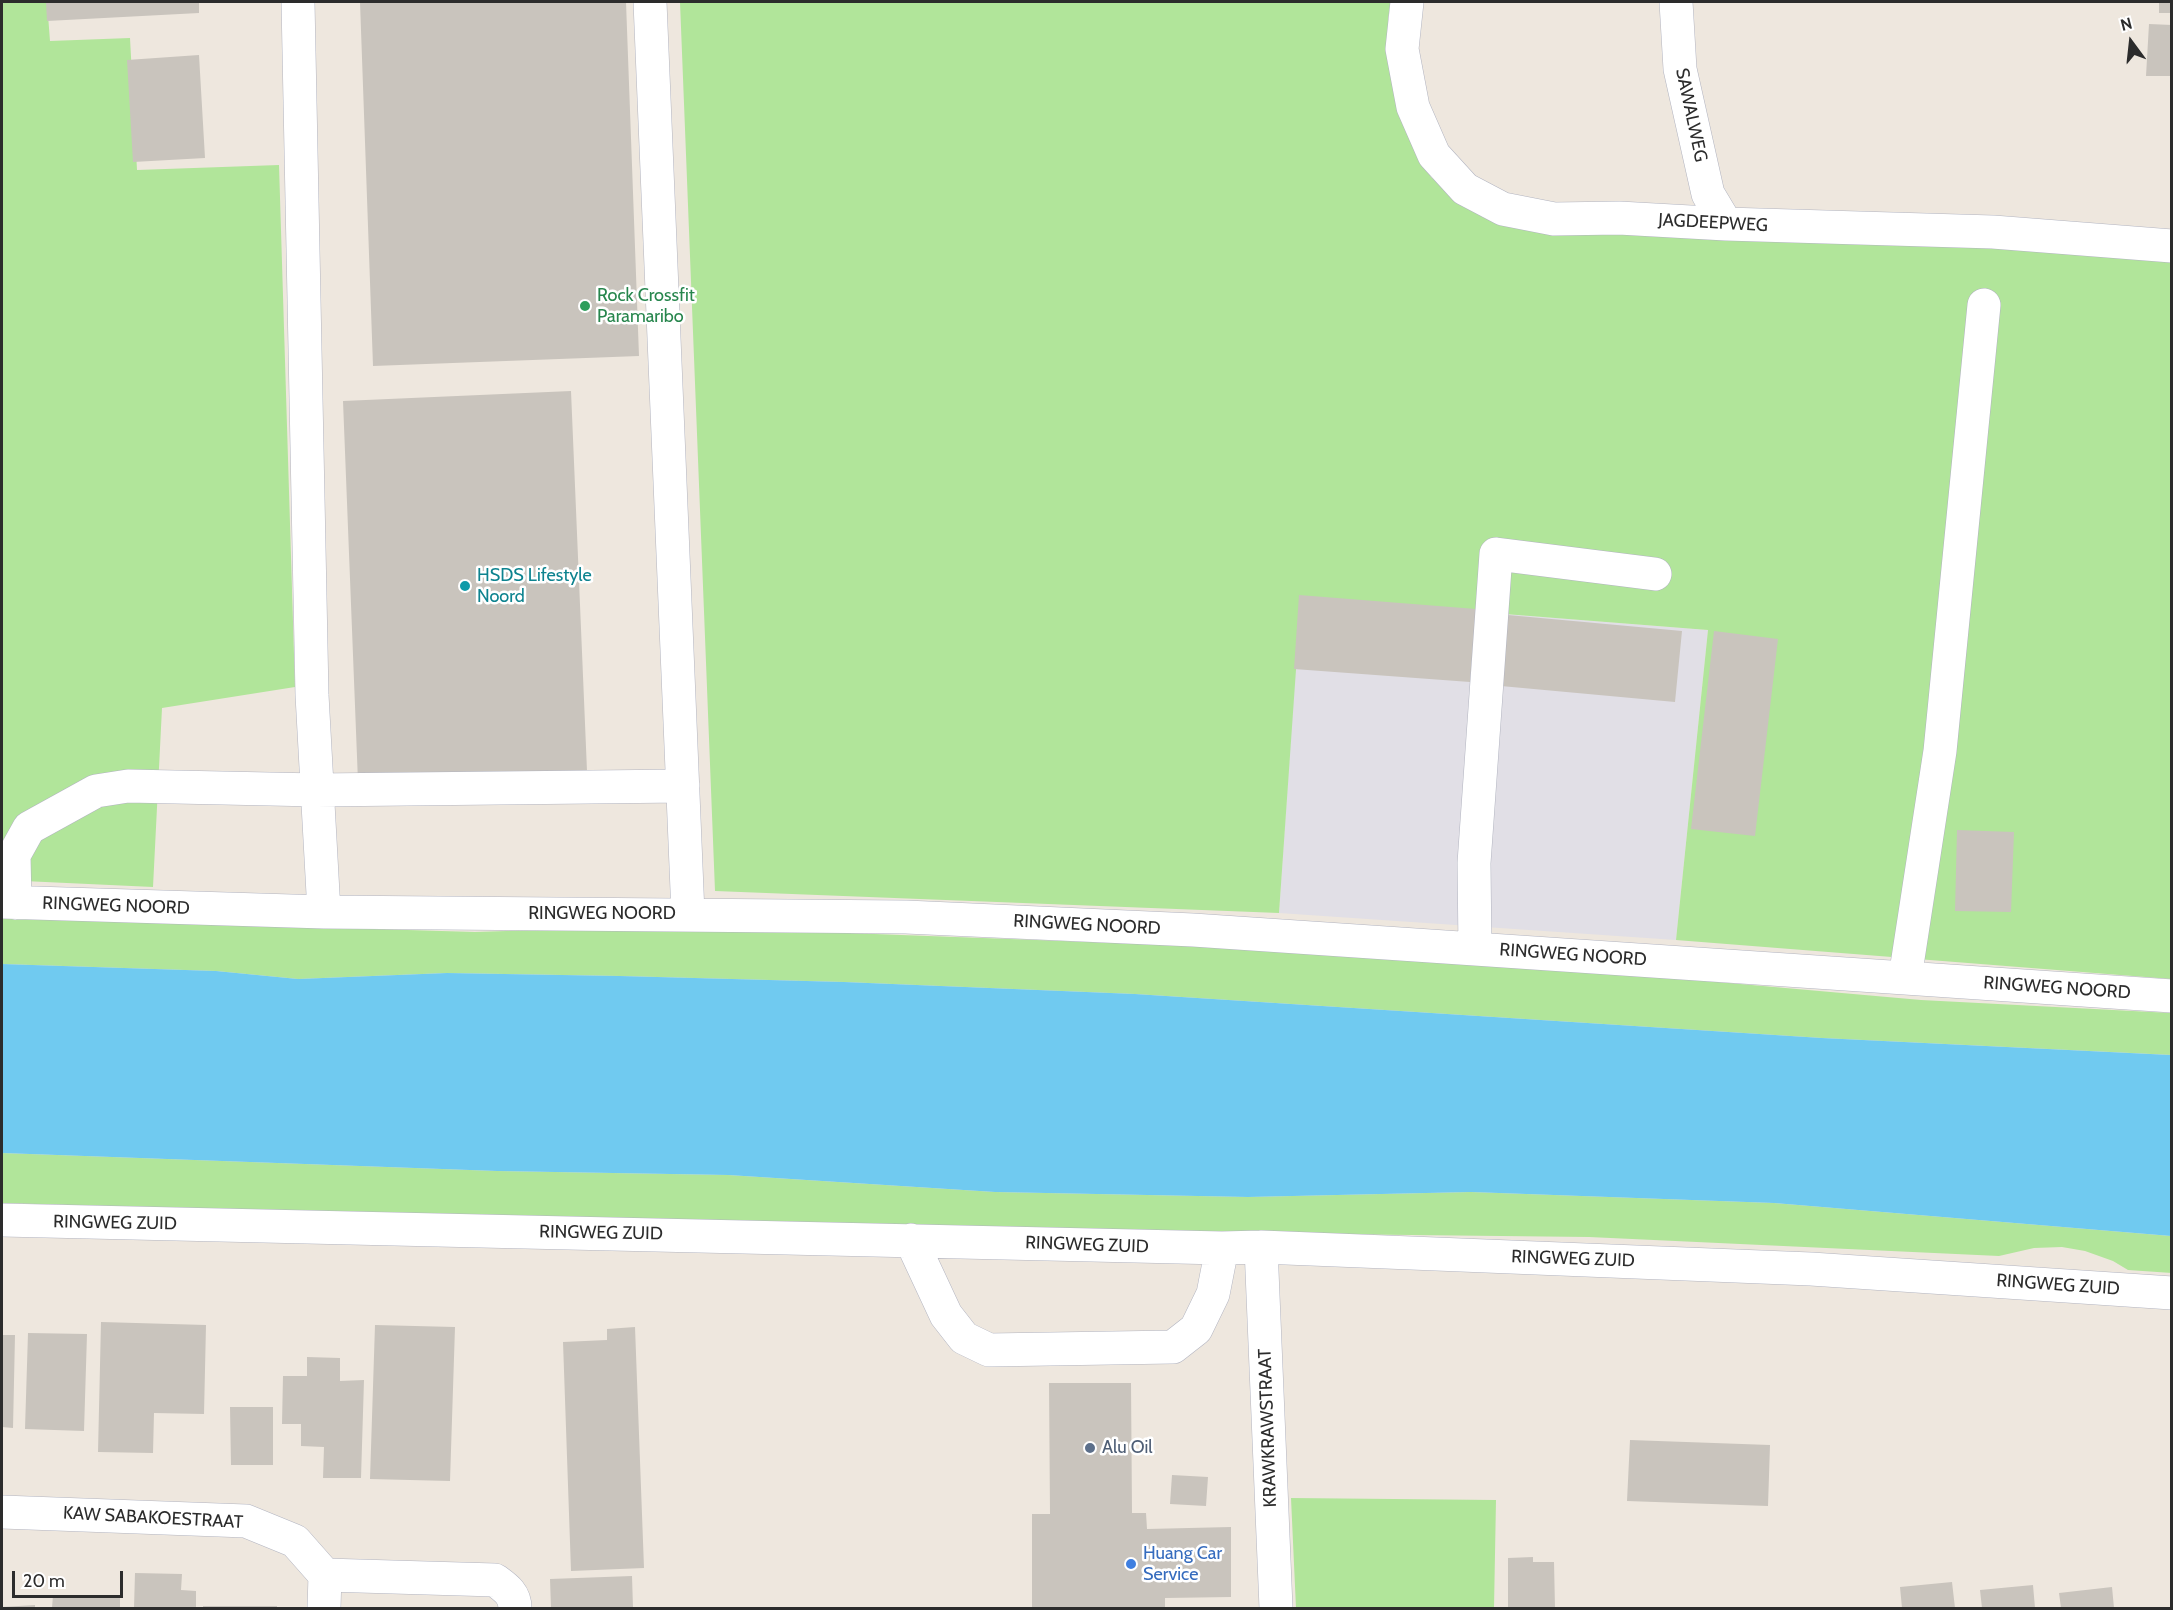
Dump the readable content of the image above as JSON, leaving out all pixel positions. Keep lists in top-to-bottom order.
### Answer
{
  "streets": {
    "street": [
      "SAWALWEG",
      "JAGDEEPWEG",
      "RINGWEG NOORD",
      "RINGWEG ZUID",
      "KRAWKRAWSTRAAT",
      "KAW SABAKOESTRAAT"
    ]
  },
  "crossings": [
    ["SAWALWEG", "JAGDEEPWEG"],
    ["RINGWEG ZUID", "KRAWKRAWSTRAAT"]
  ],
  "places": [
    "Rock Crossfit Paramaribo",
    "HSDS Lifestyle Noord",
    "Alu Oil",
    "Huang Car Service"
  ],
  "scale_bar": "20 m",
  "north": "top"
}
